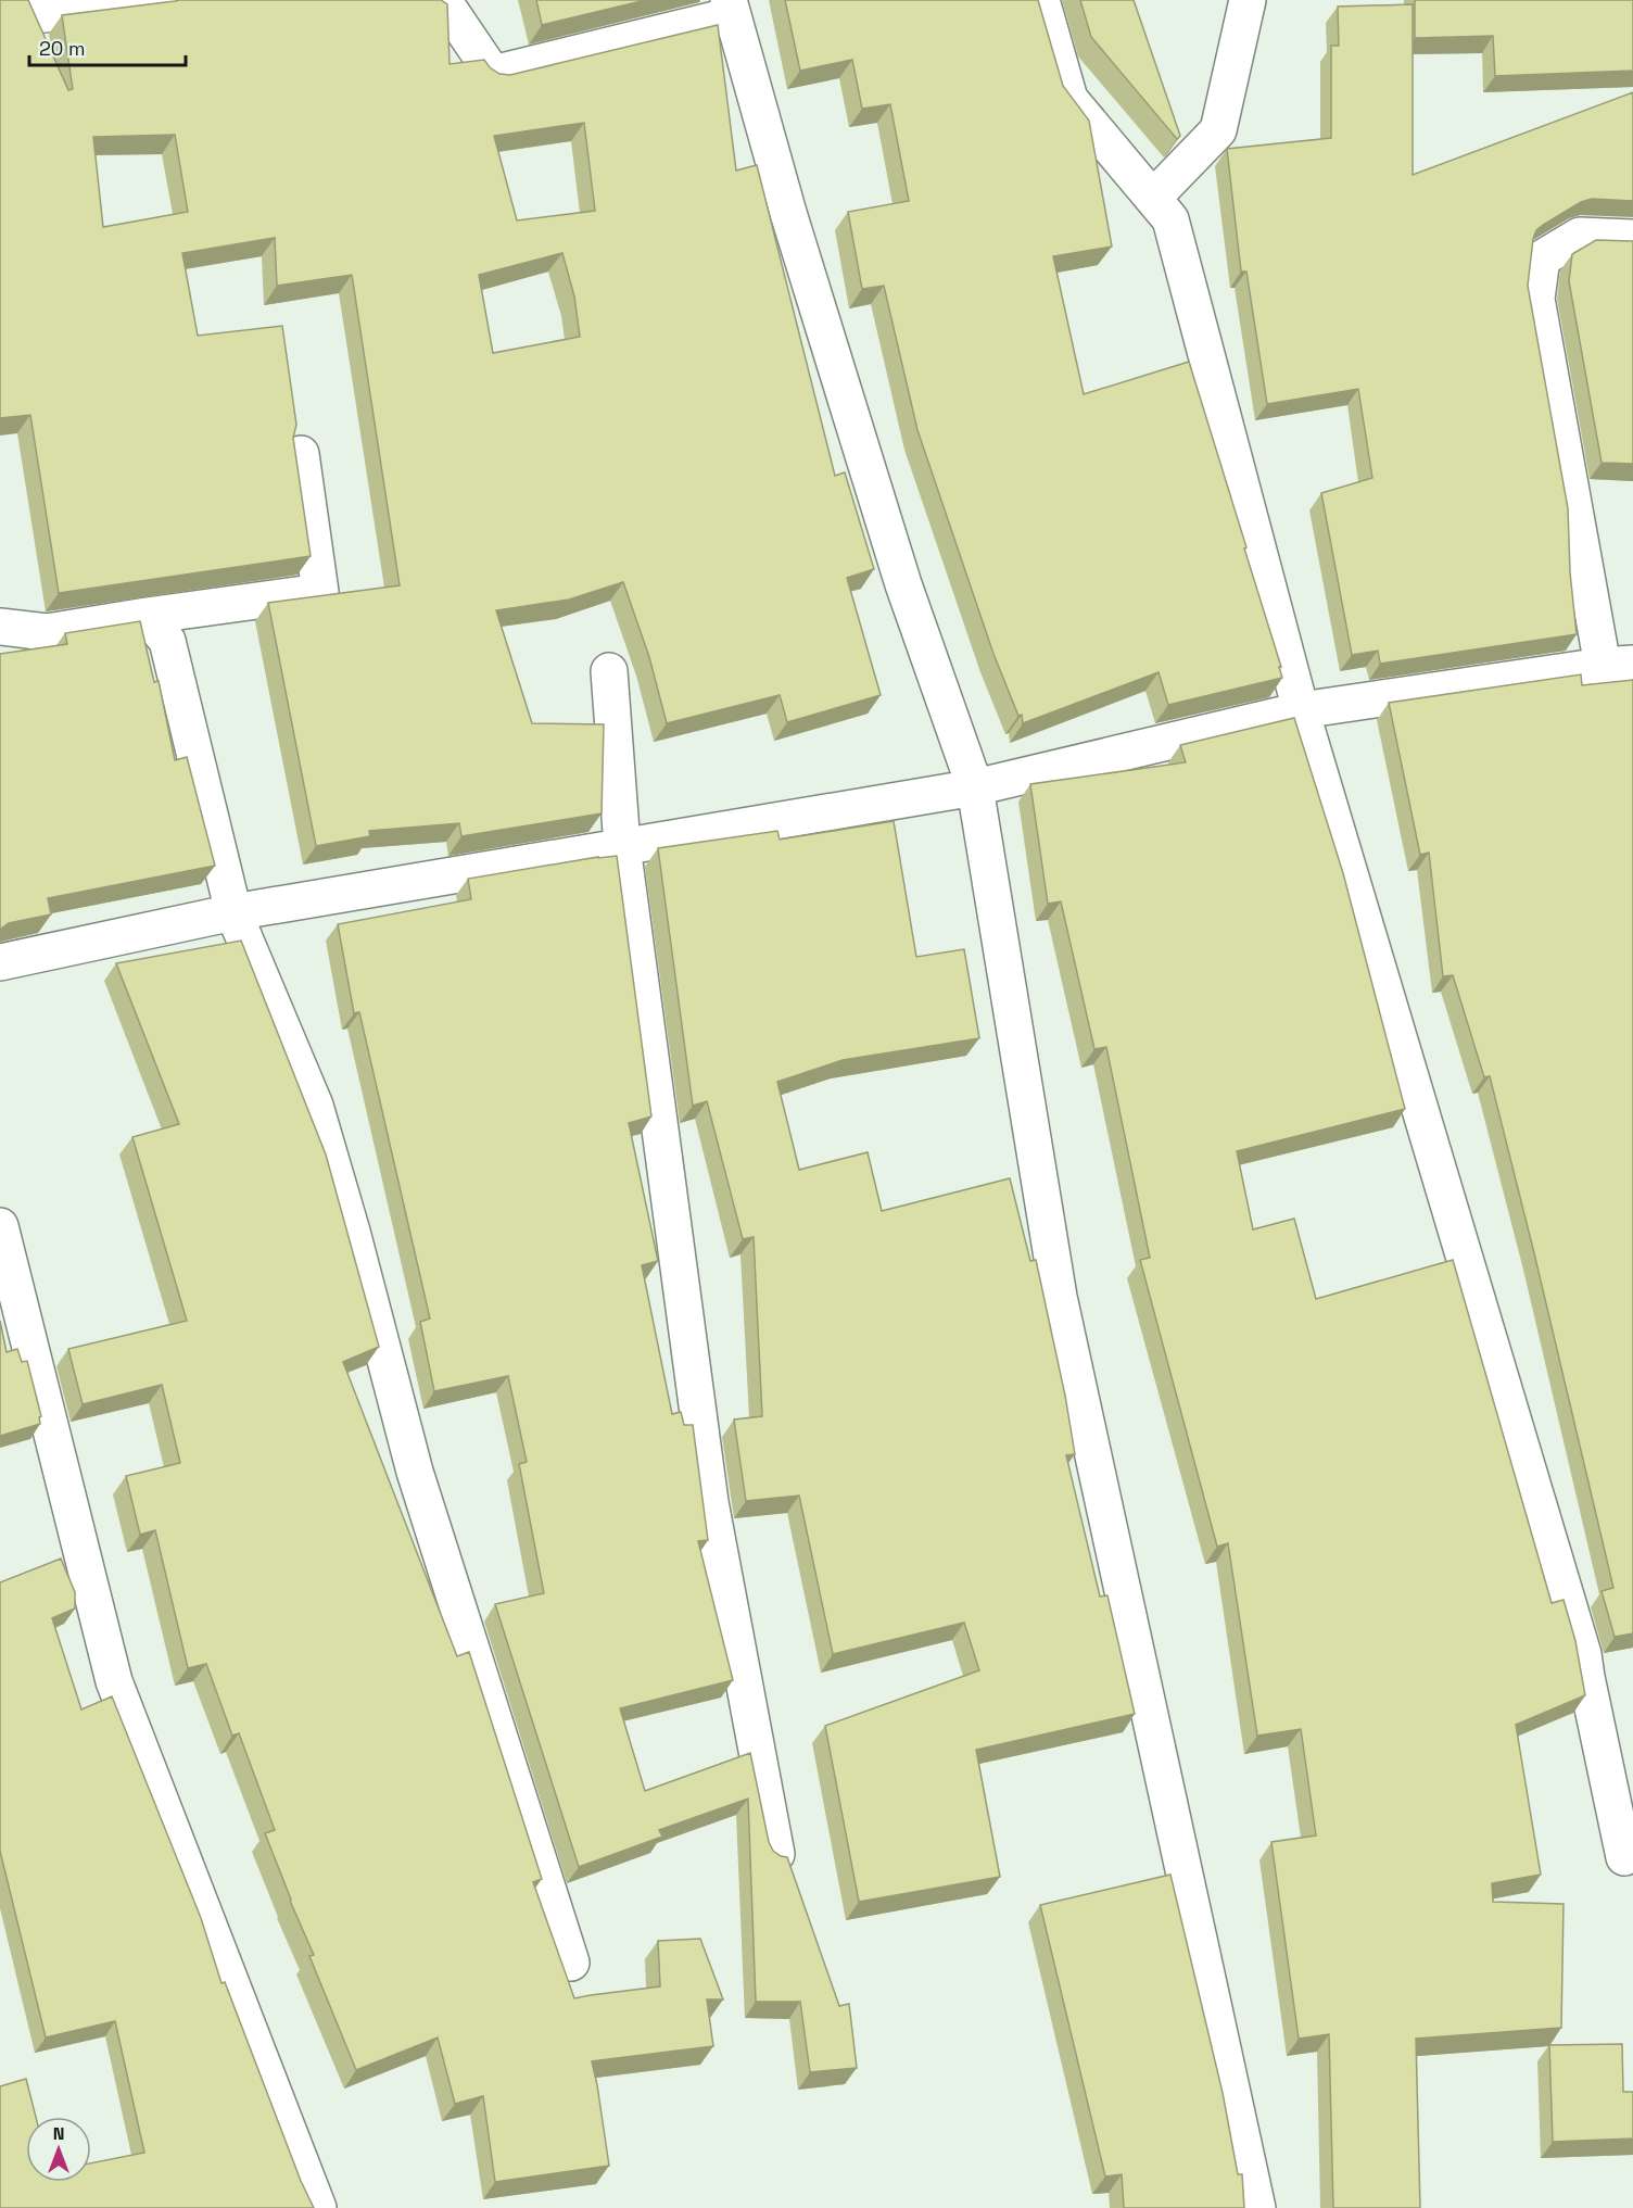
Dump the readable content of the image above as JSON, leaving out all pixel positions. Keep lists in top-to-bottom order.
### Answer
{
  "scale_bar": "20 m",
  "north": "top"
}
